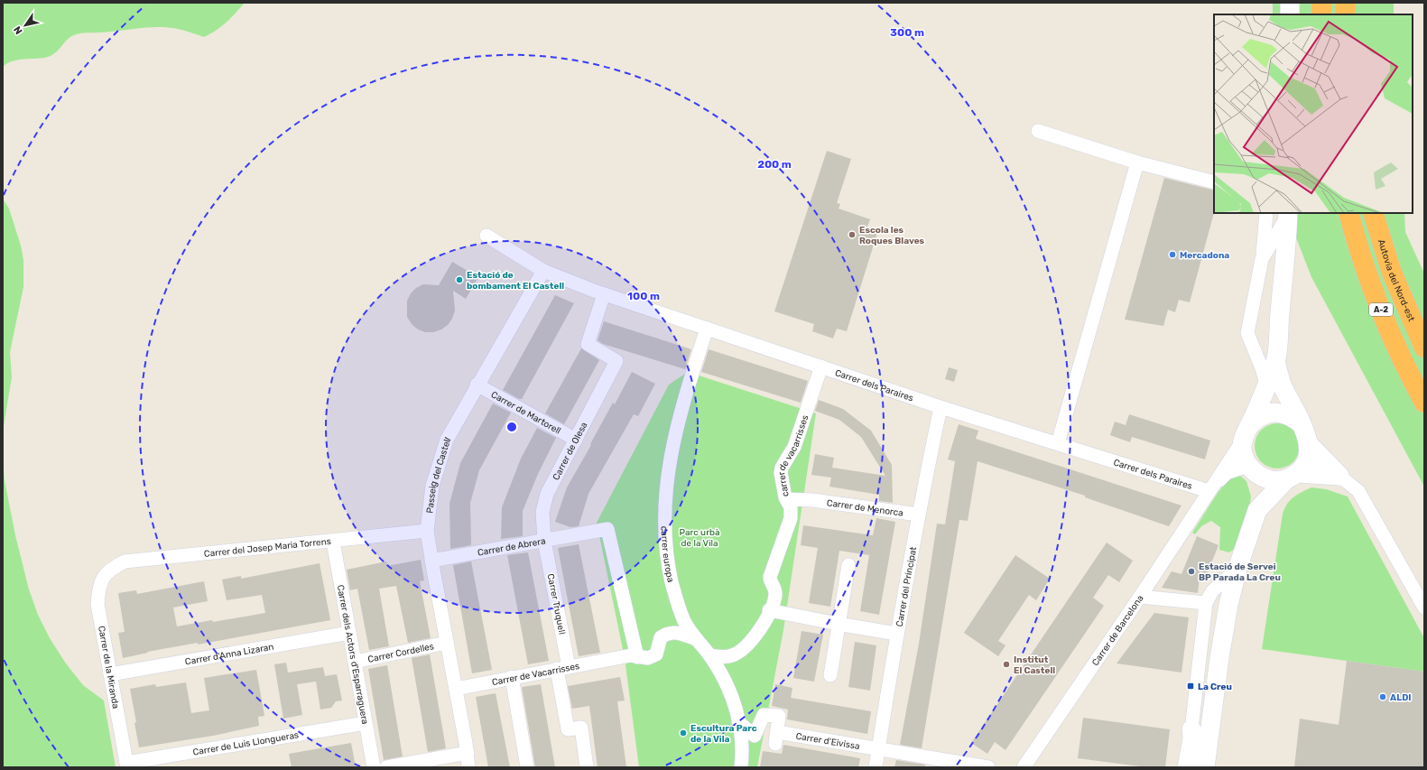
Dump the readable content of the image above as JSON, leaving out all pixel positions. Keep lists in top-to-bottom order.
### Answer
{
  "streets": {
    "highway": ["Autovia del Nord-est", "A-2"],
    "street": [
      "Carrer dels Paraires",
      "Carrer de Martorell",
      "Carrer de Olesa",
      "carrer de vacarrisses",
      "Passeig del Castell",
      "Carrer de Menorca",
      "Carrer de Abrera",
      "Carrer del Josep Maria Torrens",
      "carrer europa",
      "Carrer del Principat",
      "Carrer Truquell",
      "Carrer de Barcelona",
      "Carrer Cordelles",
      "Carrer d'Anna Lizaran",
      "Carrer dels Actors d'Esparraguera",
      "Carrer de la Miranda",
      "Carrer de Vacarrisses",
      "Carrer d'Eivissa",
      "Carrer de Luis Llongueras"
    ]
  },
  "crossings": [
    ["Carrer dels Paraires", "Carrer de Olesa"],
    ["Carrer dels Paraires", "carrer de vacarrisses"],
    ["Carrer dels Paraires", "Passeig del Castell"],
    ["Carrer dels Paraires", "carrer europa"],
    ["Carrer dels Paraires", "Carrer del Principat"],
    ["Carrer dels Paraires", "Carrer de Barcelona"],
    ["Carrer de Martorell", "Carrer de Olesa"],
    ["Carrer de Martorell", "Passeig del Castell"],
    ["Carrer de Olesa", "Carrer de Abrera"],
    ["Carrer de Olesa", "Carrer Truquell"],
    ["carrer de vacarrisses", "Carrer de Menorca"],
    ["carrer de vacarrisses", "carrer europa"],
    ["Passeig del Castell", "Carrer de Abrera"],
    ["Passeig del Castell", "Carrer del Josep Maria Torrens"],
    ["Passeig del Castell", "Carrer Cordelles"],
    ["Passeig del Castell", "Carrer de Vacarrisses"],
    ["Carrer de Menorca", "Carrer del Principat"],
    ["Carrer de Abrera", "Carrer Truquell"],
    ["Carrer de Abrera", "Carrer de Vacarrisses"],
    ["Carrer del Josep Maria Torrens", "Carrer dels Actors d'Esparraguera"],
    ["Carrer del Josep Maria Torrens", "Carrer de la Miranda"],
    ["carrer europa", "Carrer d'Eivissa"],
    ["Carrer del Principat", "Carrer d'Eivissa"],
    ["Carrer Truquell", "Carrer de Vacarrisses"],
    ["Carrer Cordelles", "Carrer dels Actors d'Esparraguera"],
    ["Carrer d'Anna Lizaran", "Carrer dels Actors d'Esparraguera"],
    ["Carrer d'Anna Lizaran", "Carrer de la Miranda"],
    ["Carrer dels Actors d'Esparraguera", "Carrer de Luis Llongueras"],
    ["Carrer de la Miranda", "Carrer de Luis Llongueras"]
  ],
  "parks": ["Parc urbà de la Vila"],
  "places": {
    "other": [
      "Escola les Roques Blaves",
      "Mercadona",
      "Estació de bombament El Castell",
      "Estació de Servei BP Parada La Creu",
      "Institut El Castell",
      "ALDI",
      "Escultura Parc de la Vila"
    ],
    "transit": ["La Creu"]
  },
  "north": "bottom left",
  "rings": ["300 m", "200 m", "100 m"]
}
